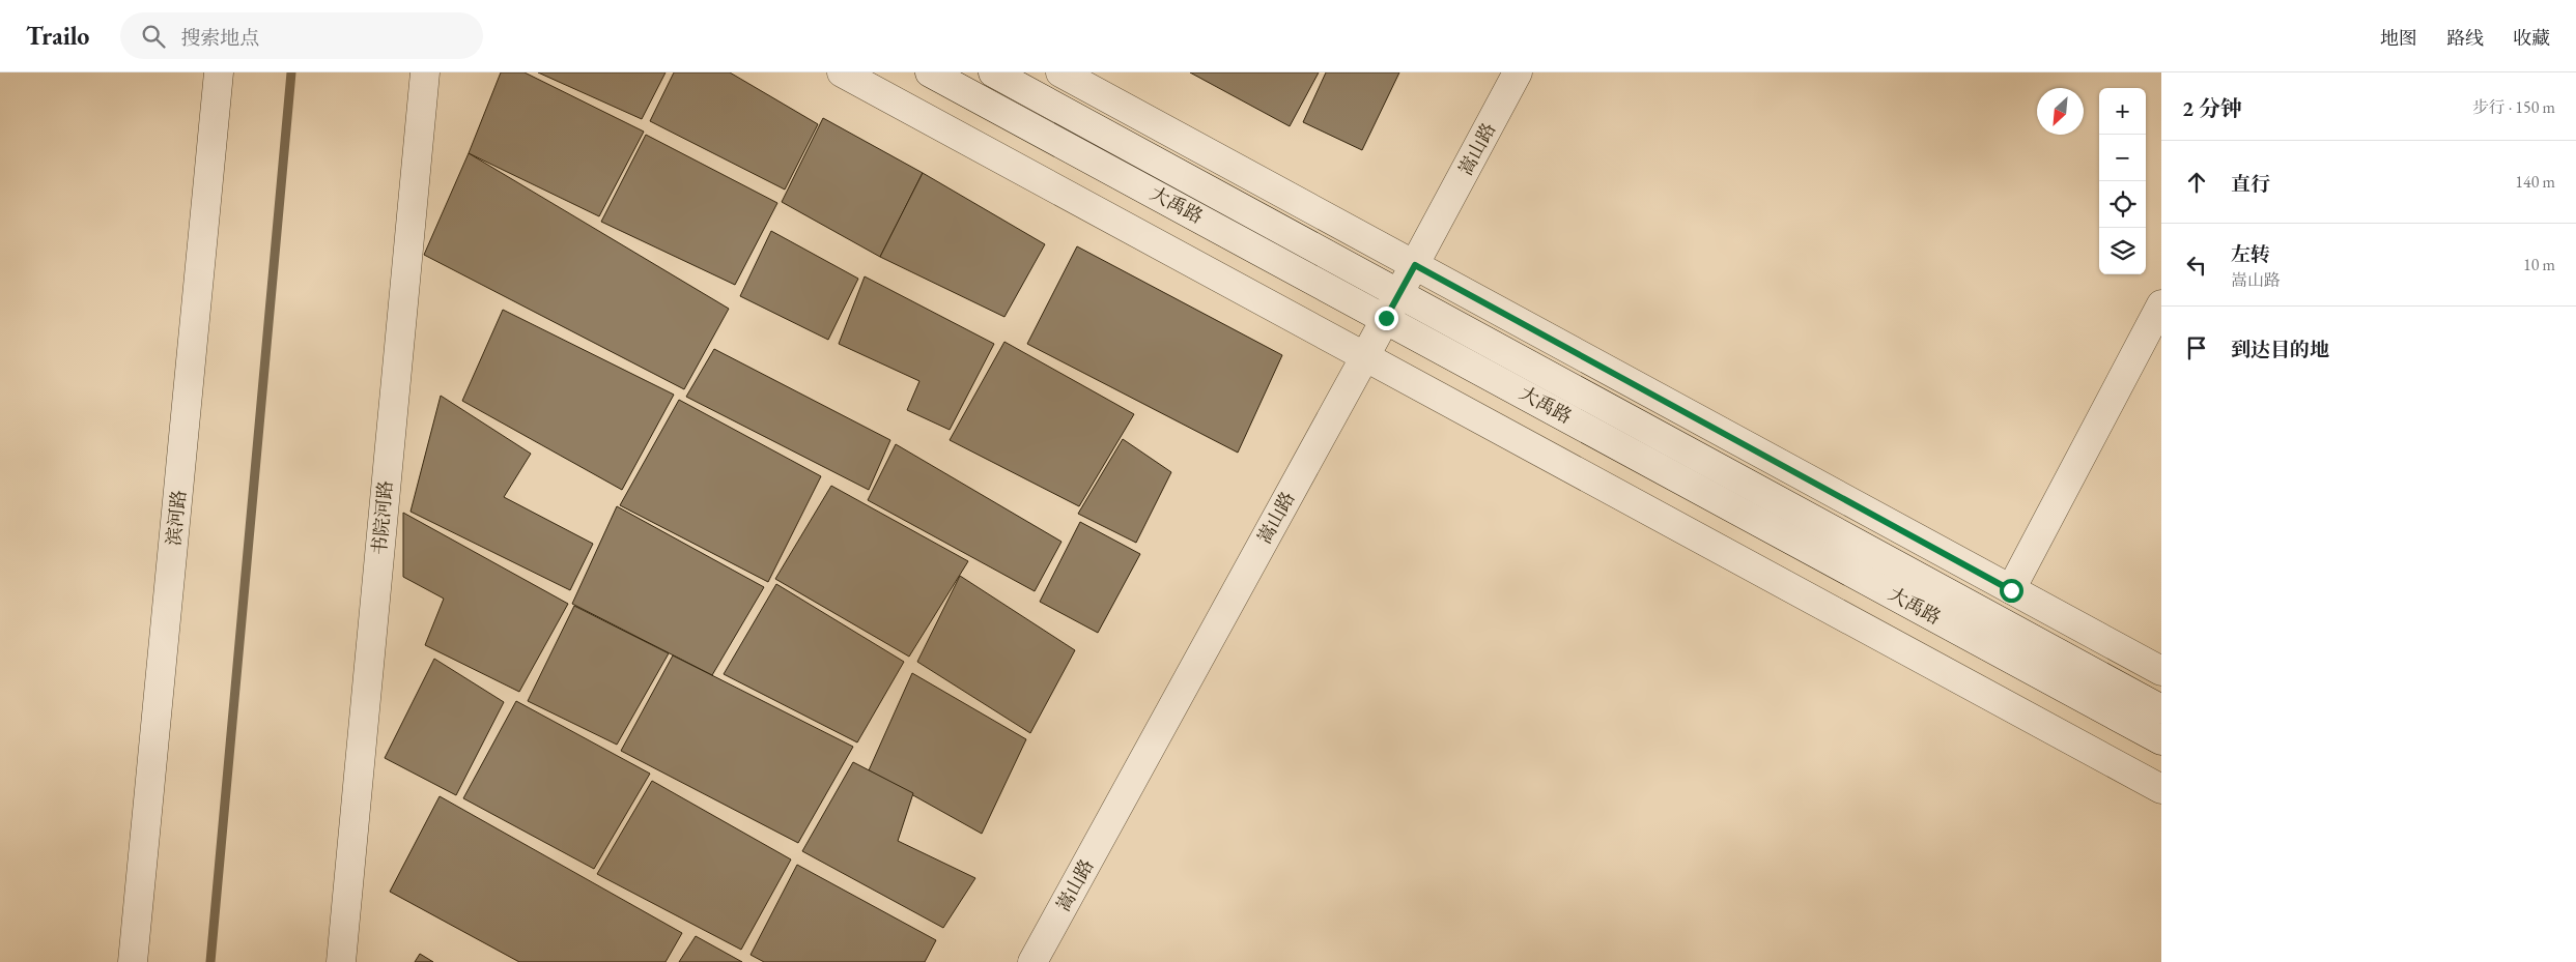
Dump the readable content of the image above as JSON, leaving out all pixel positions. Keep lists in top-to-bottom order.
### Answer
{
  "streets": {
    "street": [
      "嵩山路",
      "大禹路",
      "滨河路",
      "书院河路"
    ]
  },
  "crossings": [
    ["嵩山路", "大禹路"]
  ],
  "north": "bottom left",
  "page": {
    "header": "Trailo",
    "search": "搜索地点",
    "nav": ["地图", "路线", "收藏"],
    "heading": ["2 分钟", "步行 · 150 m"],
    "map_buttons": ["+", "−"],
    "list": [
      ["直行", "140 m"],
      ["左转", "嵩山路", "10 m"],
      "到达目的地"
    ]
  }
}
